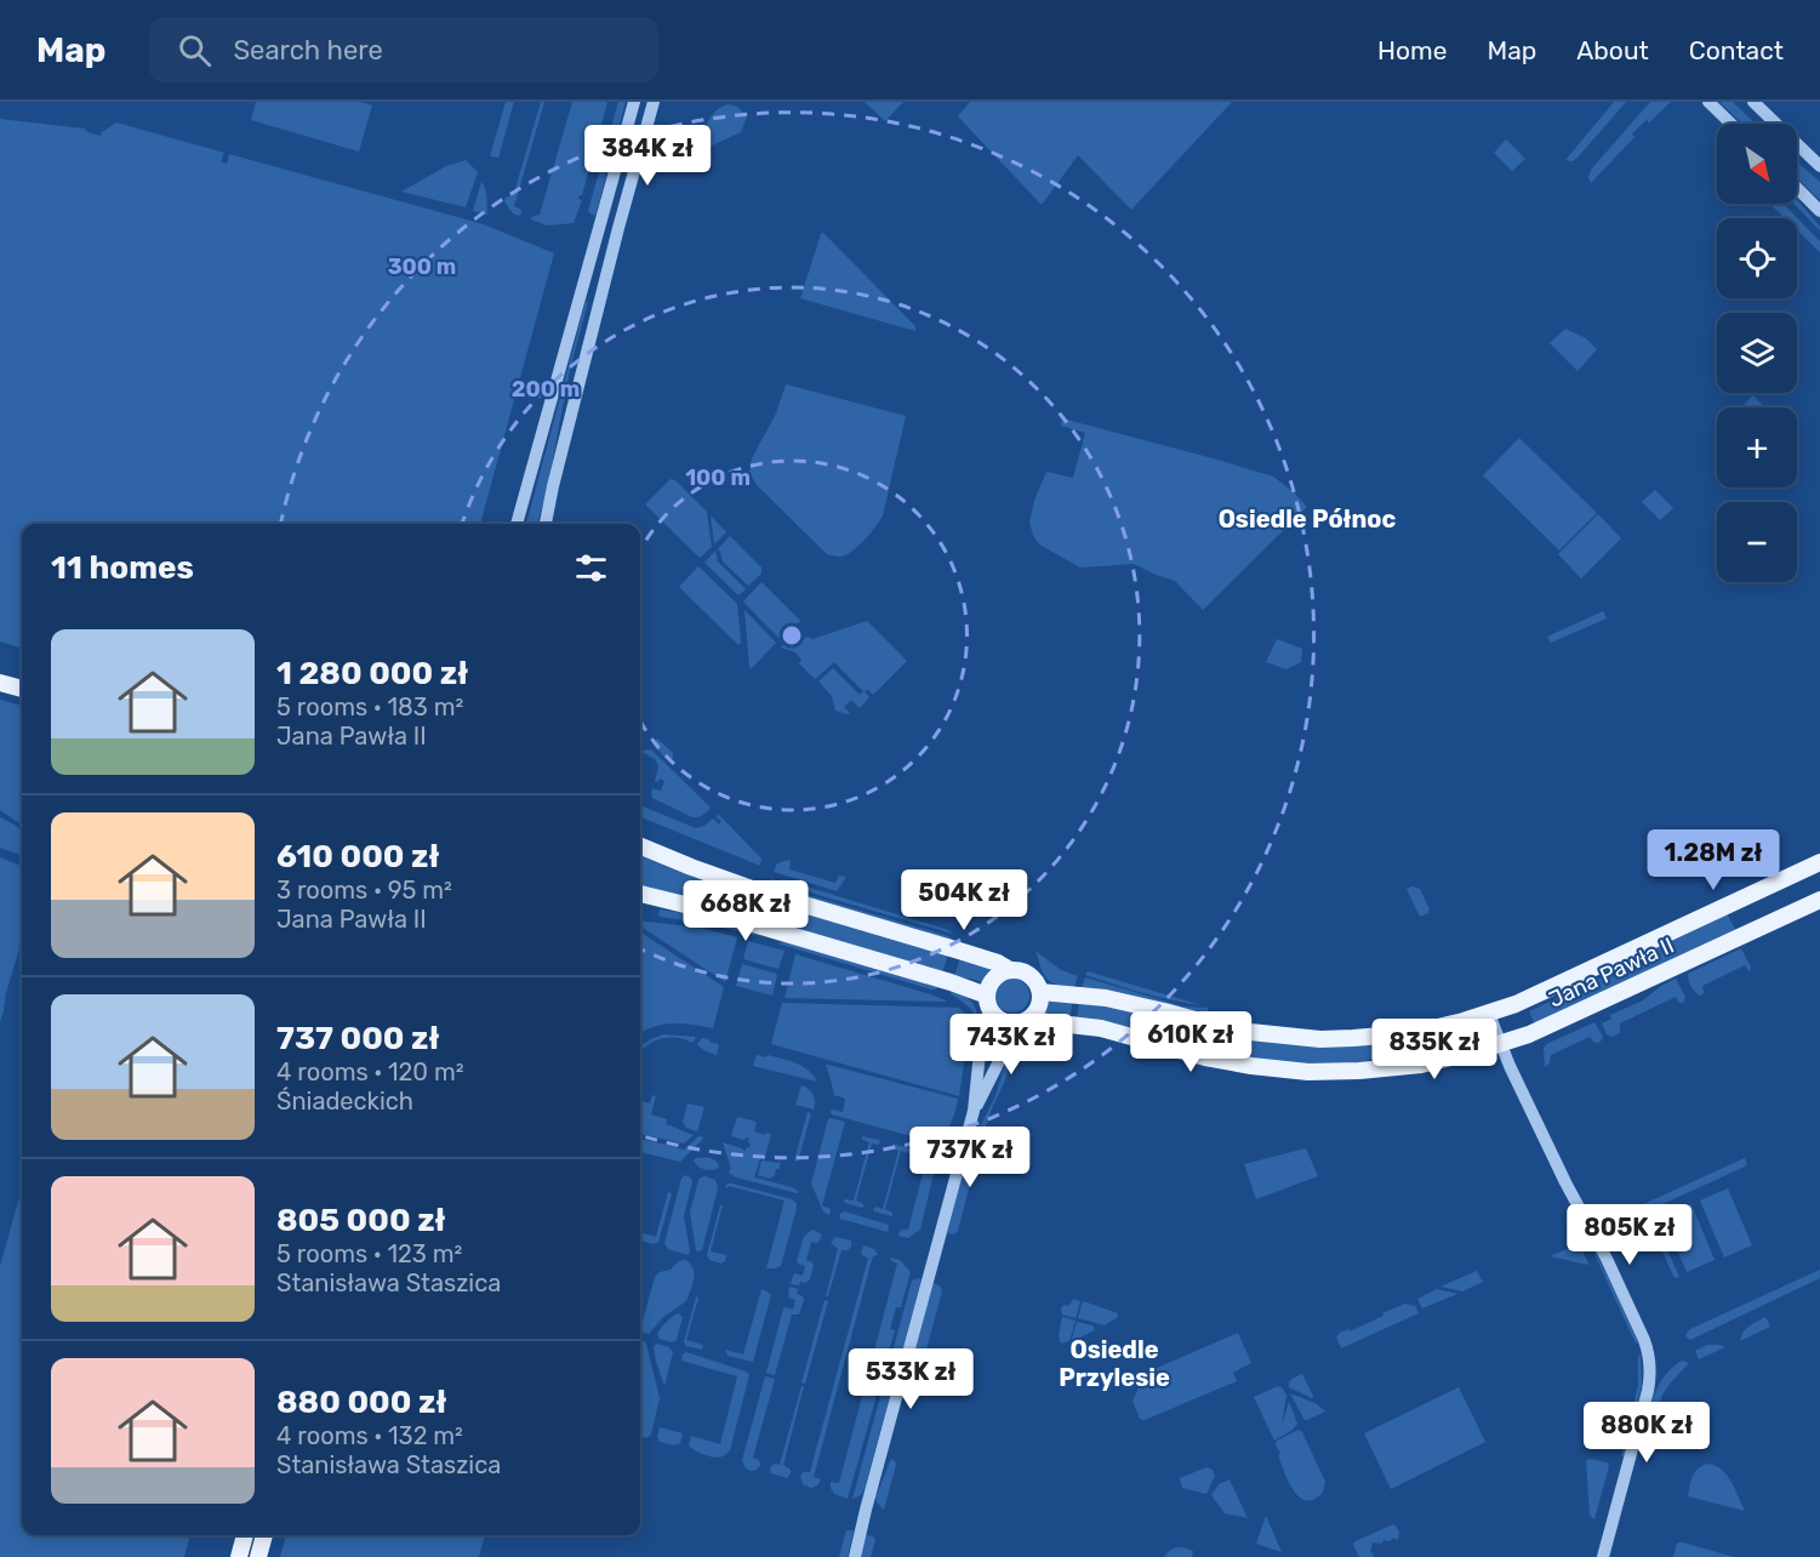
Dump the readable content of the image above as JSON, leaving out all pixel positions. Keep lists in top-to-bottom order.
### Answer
{
  "streets": {
    "main road": ["Jana Pawła II"]
  },
  "districts": ["Osiedle Północ", "Osiedle Przylesie"],
  "north": "bottom right",
  "page": {
    "header": "Map",
    "search": "Search here",
    "nav": [
      "Home",
      "Map",
      "About",
      "Contact"
    ],
    "map_buttons": ["+", "−"],
    "price": [
      "384K zł",
      "1.28M zł",
      "504K zł",
      "668K zł",
      "610K zł",
      "743K zł",
      "835K zł",
      "737K zł",
      "805K zł",
      "533K zł",
      "880K zł"
    ],
    "heading": "11 homes",
    "list": [
      {
        "name": "1 280 000 zł",
        "note": "5 rooms · 183 m² · Jana Pawła II"
      },
      {
        "name": "610 000 zł",
        "note": "3 rooms · 95 m² · Jana Pawła II"
      },
      {
        "name": "737 000 zł",
        "note": "4 rooms · 120 m² · Śniadeckich"
      },
      {
        "name": "805 000 zł",
        "note": "5 rooms · 123 m² · Stanisława Staszica"
      },
      {
        "name": "880 000 zł",
        "note": "4 rooms · 132 m² · Stanisława Staszica"
      }
    ]
  },
  "rings": ["300 m", "200 m", "100 m"]
}
